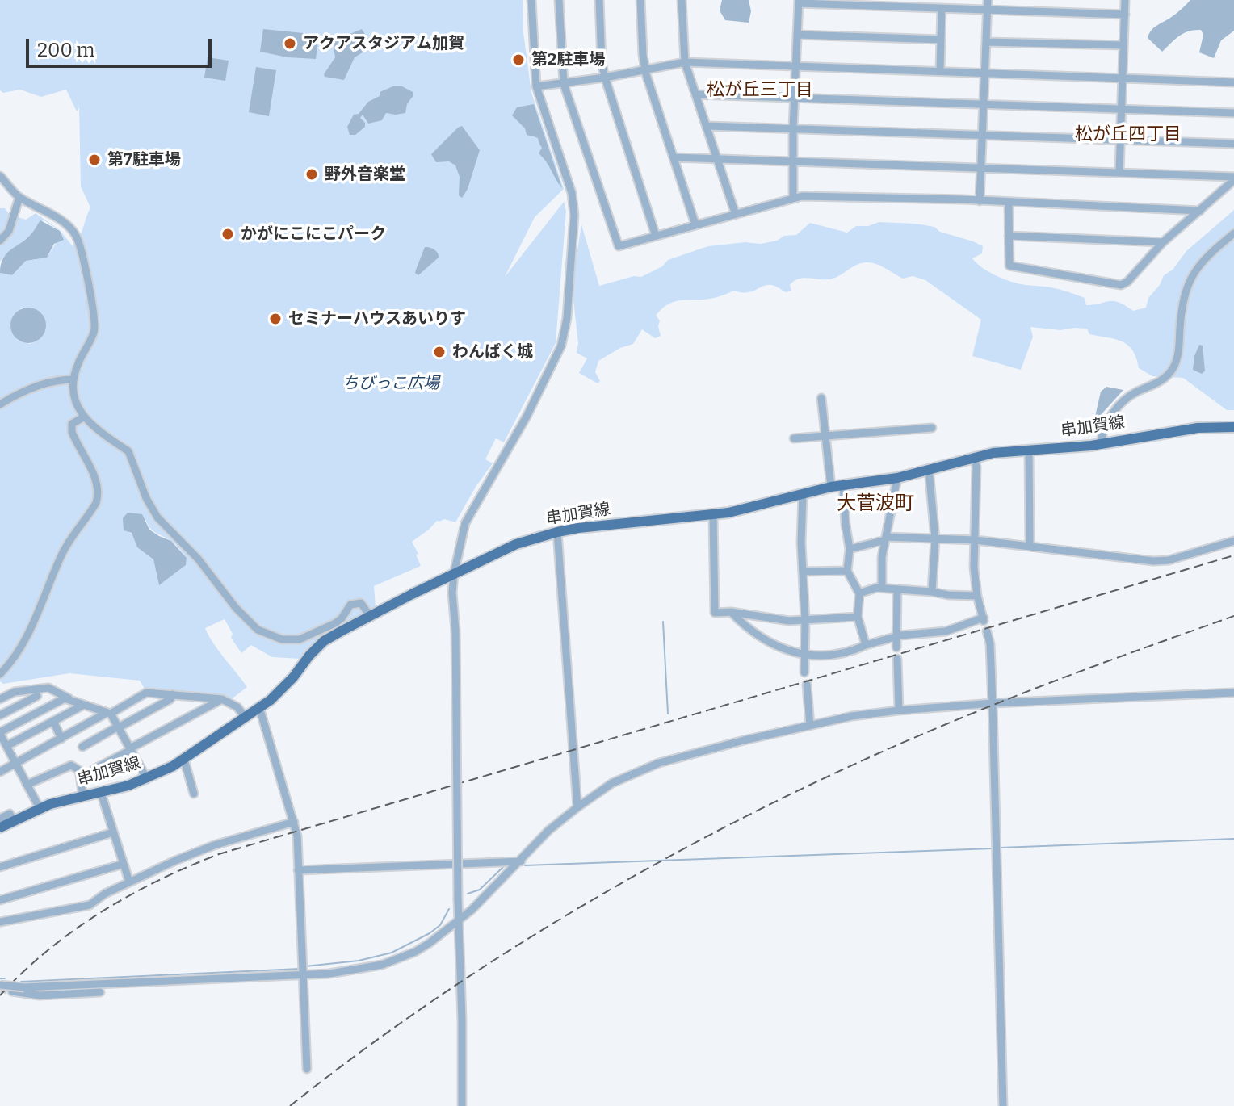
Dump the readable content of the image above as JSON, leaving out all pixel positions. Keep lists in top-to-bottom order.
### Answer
{
  "streets": {
    "main road": ["串加賀線"]
  },
  "districts": ["松が丘三丁目", "松が丘四丁目", "大菅波町"],
  "parks": ["ちびっこ広場"],
  "places": [
    "アクアスタジアム加賀",
    "第2駐車場",
    "第7駐車場",
    "野外音楽堂",
    "かがにこにこパーク",
    "セミナーハウスあいりす",
    "わんぱく城"
  ],
  "scale_bar": "200 m"
}
